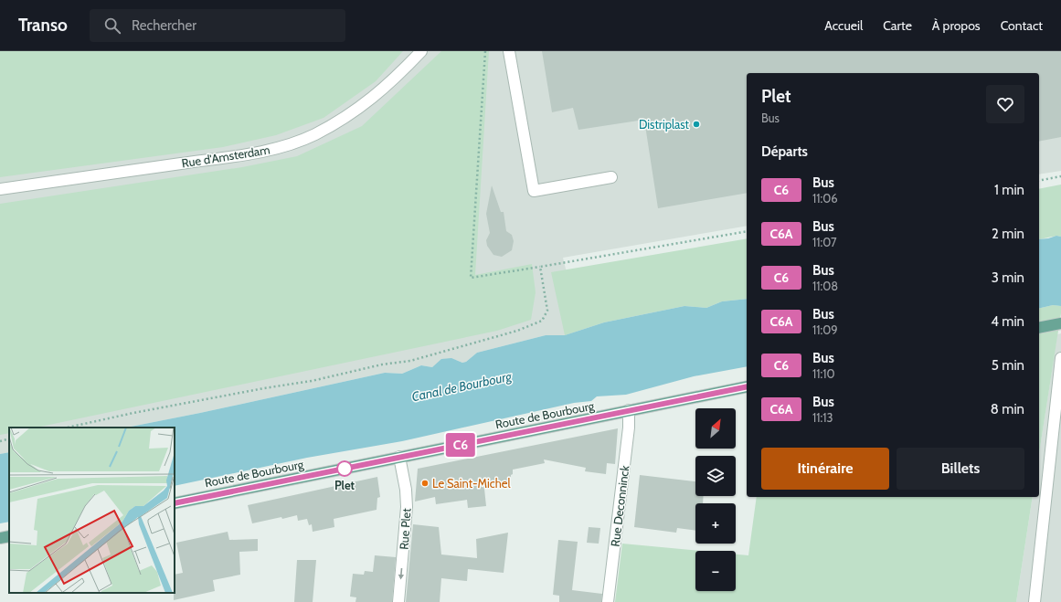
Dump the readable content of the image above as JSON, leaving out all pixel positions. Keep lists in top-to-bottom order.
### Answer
{
  "streets": {
    "main road": ["Route de Bourbourg"],
    "street": ["Rue d'Amsterdam", "Rue Deconninck", "Rue Plet"]
  },
  "crossings": [
    ["Route de Bourbourg", "Rue Deconninck"],
    ["Route de Bourbourg", "Rue Plet"]
  ],
  "one_way": ["Rue Plet"],
  "water": ["Canal de Bourbourg"],
  "places": ["Distriplast", "Plet", "Le Saint-Michel"],
  "lines": ["bus line C6"],
  "north": "top right",
  "page": {
    "header": "Transo",
    "search": "Rechercher",
    "nav": [
      "Accueil",
      "Carte",
      "À propos",
      "Contact"
    ],
    "on_map": "C6",
    "heading": [
      ["Plet", "Bus"],
      "Départs"
    ],
    "list": [
      {
        "mark": "C6",
        "name": "Bus",
        "note": "11:06",
        "value": "1 min"
      },
      {
        "mark": "C6A",
        "name": "Bus",
        "note": "11:07",
        "value": "2 min"
      },
      {
        "mark": "C6",
        "name": "Bus",
        "note": "11:08",
        "value": "3 min"
      },
      {
        "mark": "C6A",
        "name": "Bus",
        "note": "11:09",
        "value": "4 min"
      },
      {
        "mark": "C6",
        "name": "Bus",
        "note": "11:10",
        "value": "5 min"
      },
      {
        "mark": "C6A",
        "name": "Bus",
        "note": "11:13",
        "value": "8 min"
      }
    ],
    "map_buttons": ["+", "−"],
    "buttons": ["Itinéraire", "Billets"]
  }
}
